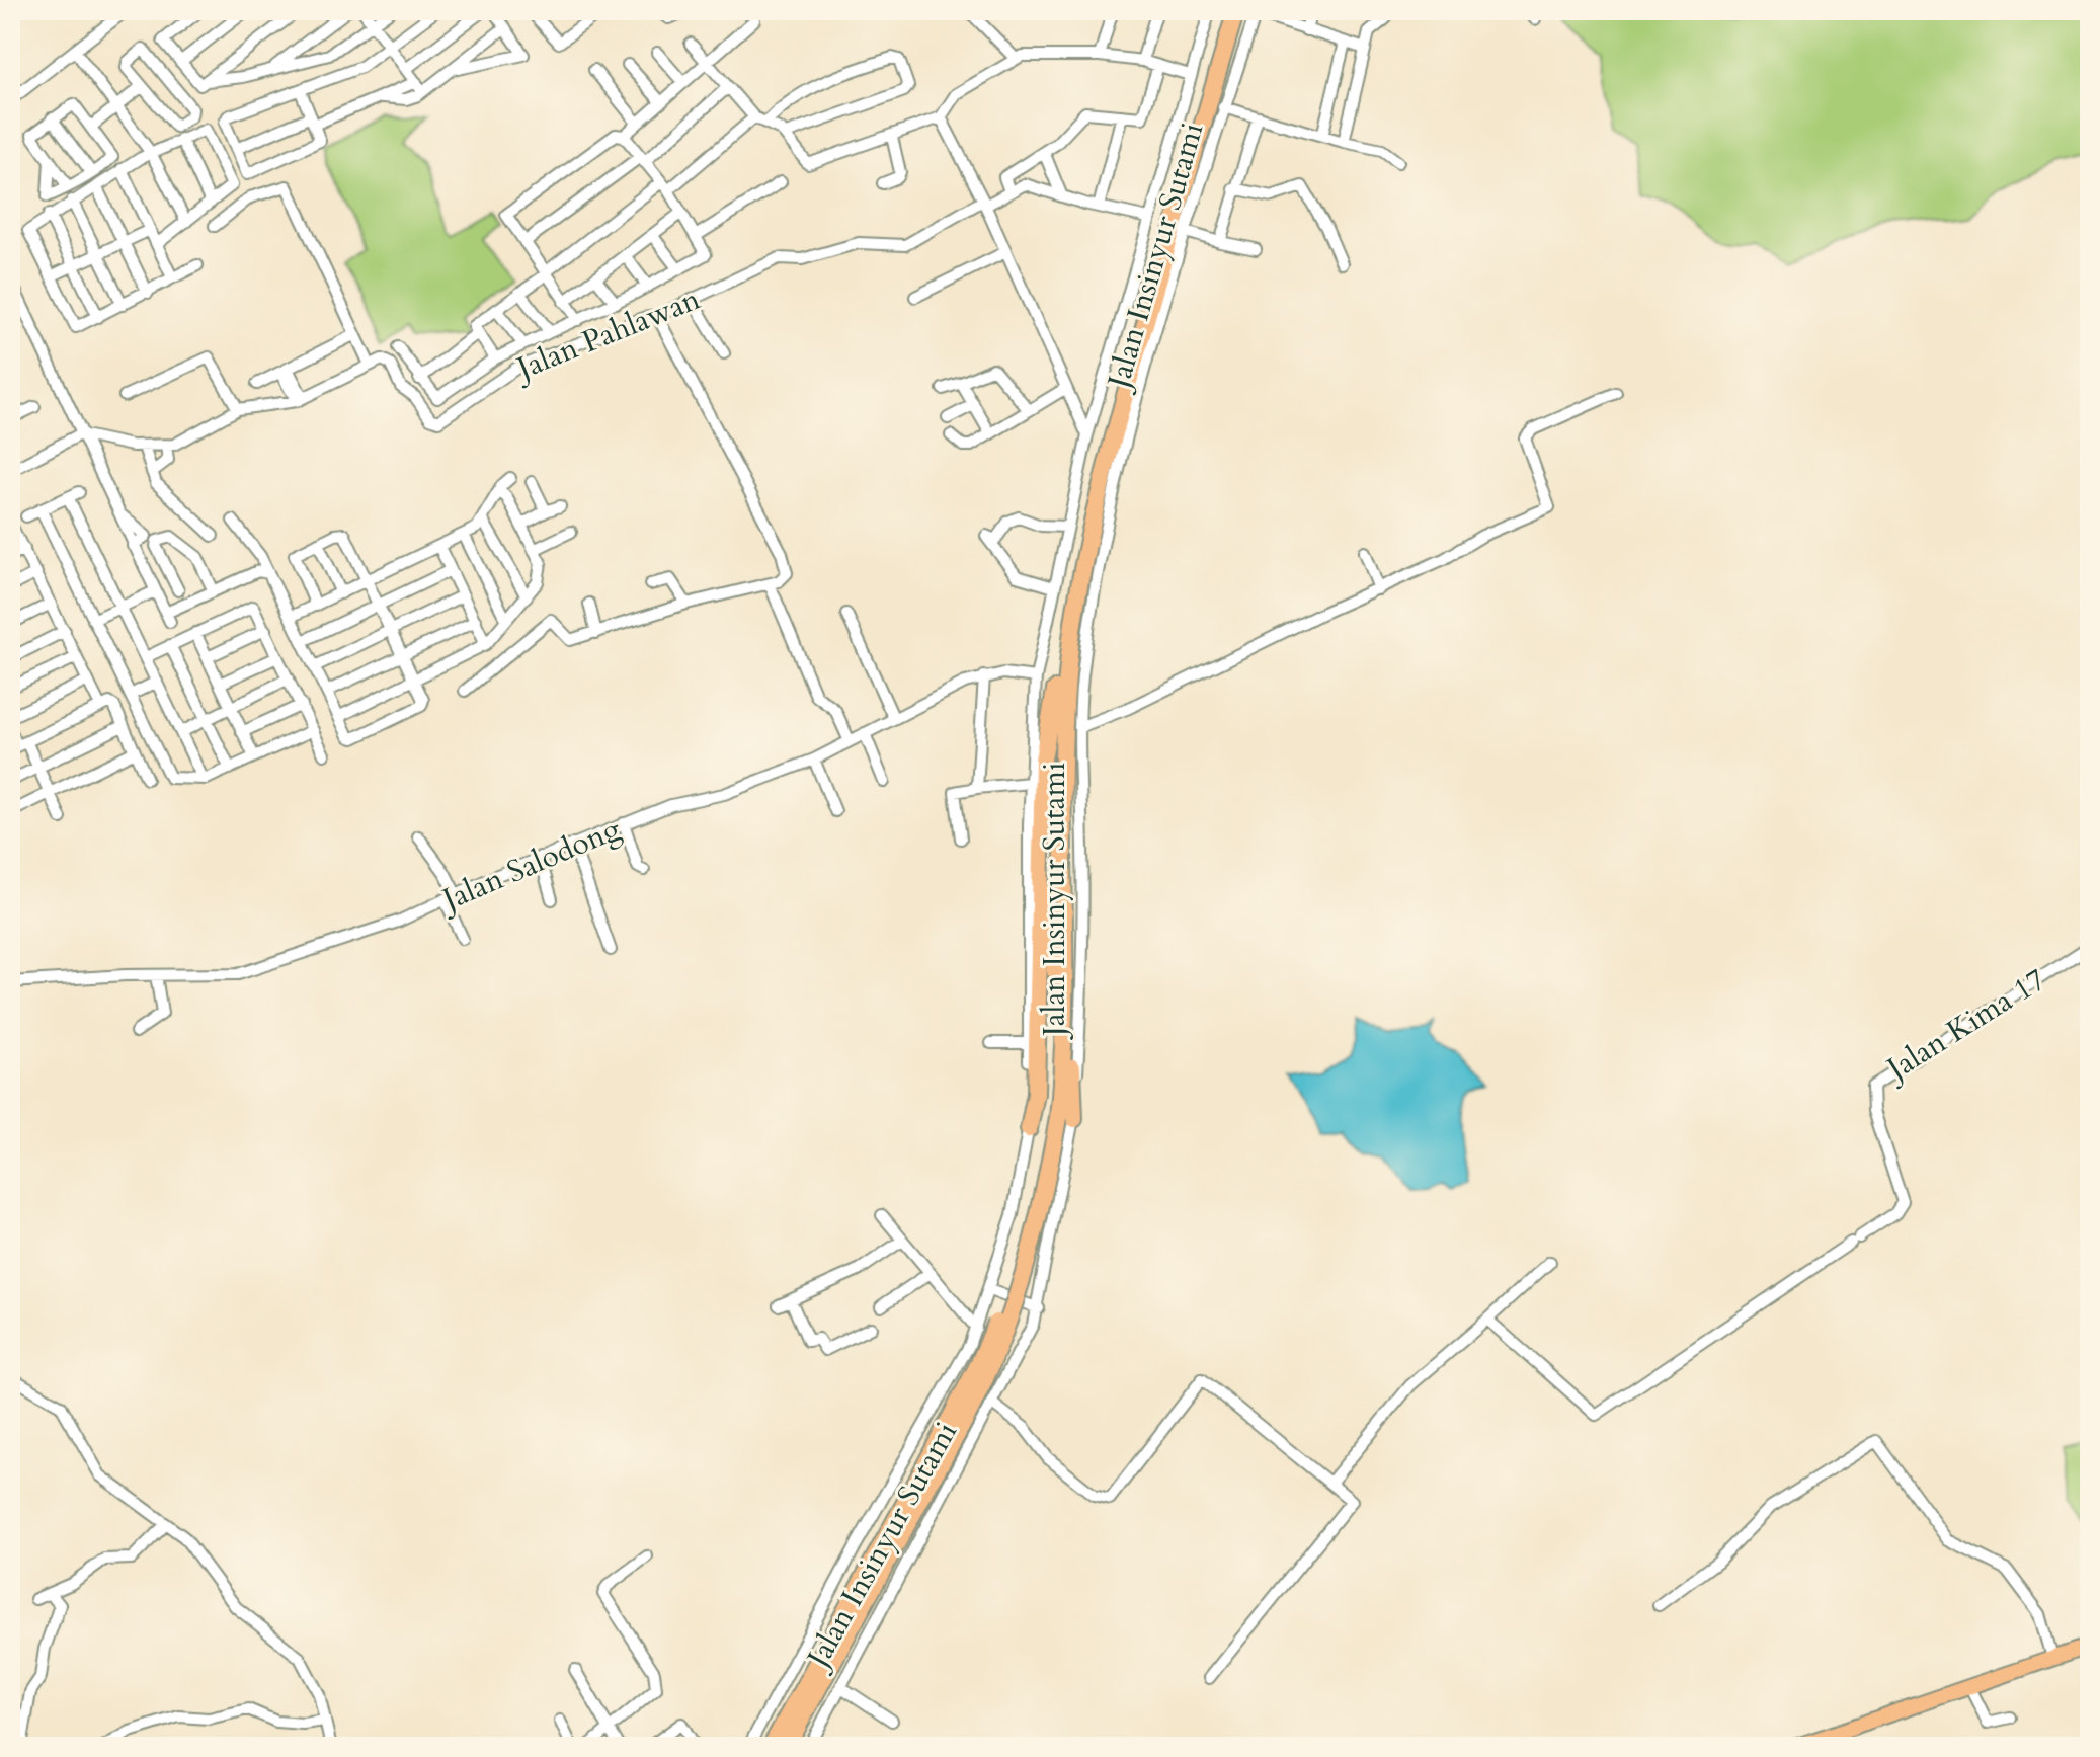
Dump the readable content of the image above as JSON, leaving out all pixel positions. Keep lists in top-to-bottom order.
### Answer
{
  "streets": {
    "highway": ["Jalan Insinyur Sutami"],
    "street": ["Jalan Pahlawan", "Jalan Salodong", "Jalan Kima 17"]
  }
}
